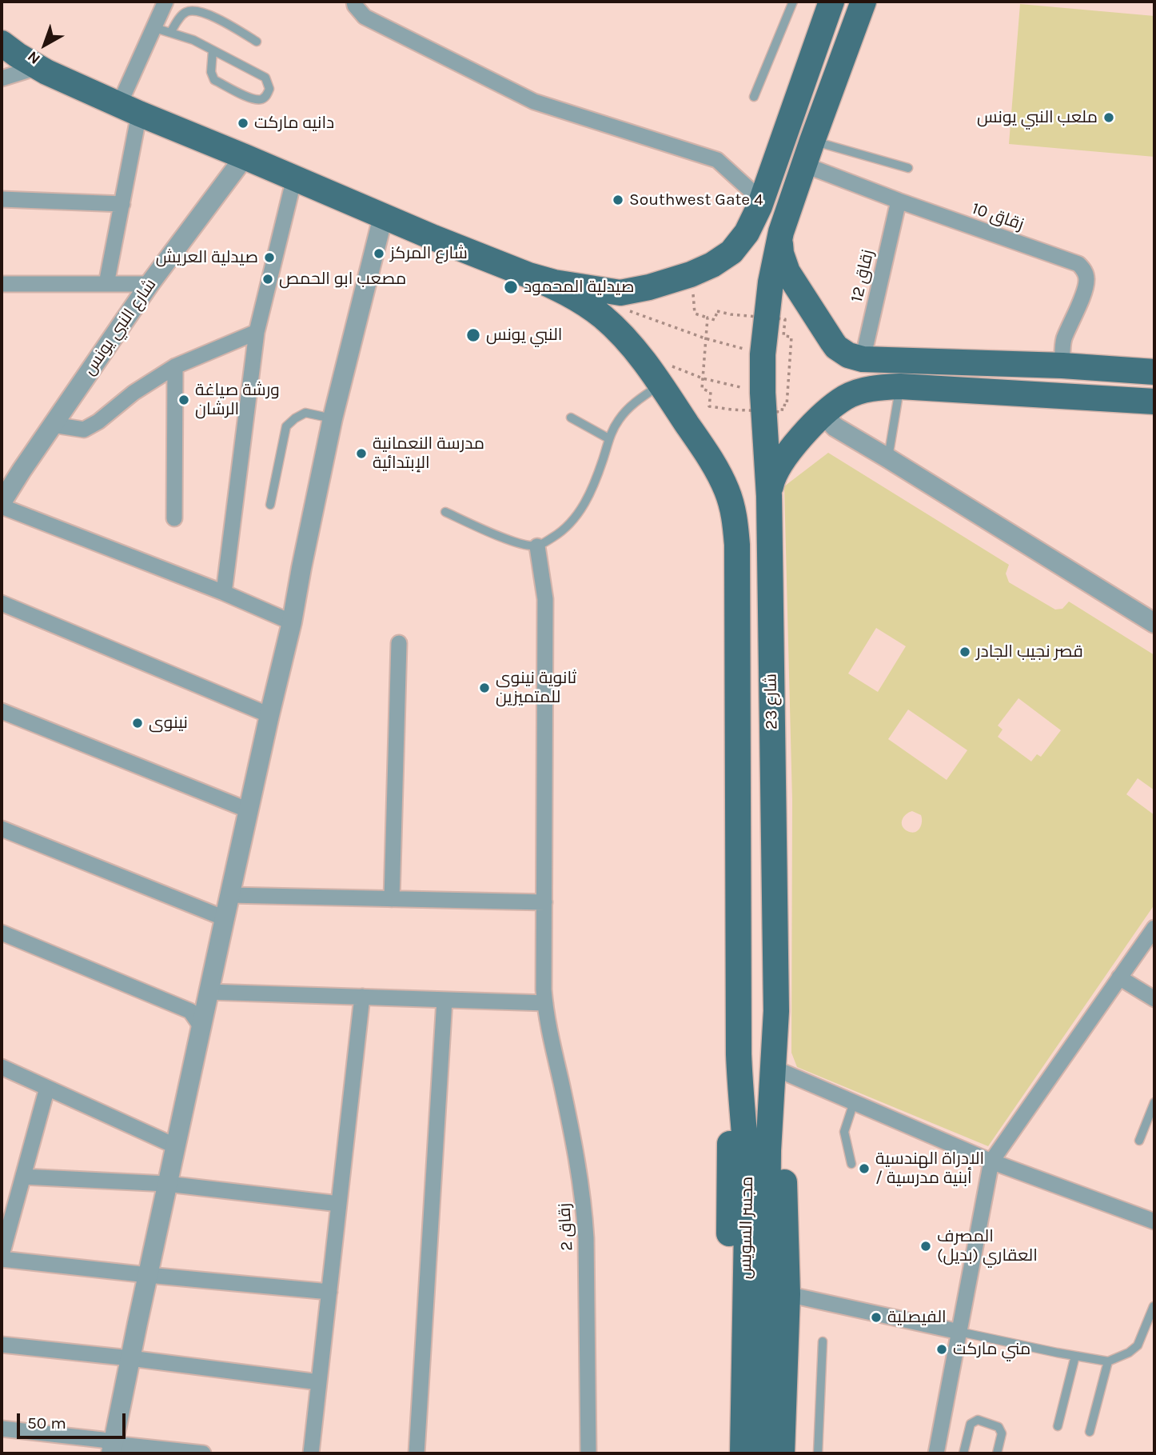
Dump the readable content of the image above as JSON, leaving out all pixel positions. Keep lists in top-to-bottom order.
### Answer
{
  "streets": {
    "main road": ["شارع 23", "مجسر السويس"],
    "street": [
      "زقاق 10",
      "زقاق 12",
      "شارع النبي يونس",
      "زقاق 2"
    ]
  },
  "crossings": [
    ["زقاق 10", "زقاق 12"],
    ["شارع 23", "مجسر السويس"]
  ],
  "places": [
    "ملعب النبي يونس",
    "دانيه ماركت",
    "Southwest Gate 4",
    "شارع المركز",
    "صيدلية العريش",
    "مصعب ابو الحمص",
    "صيدلية المحمود",
    "النبي يونس",
    "ورشة صياغة الرشان",
    "مدرسة النعمانية الإبتدائية",
    "قصر نجيب الجادر",
    "ثانوية نينوى للمتميزين",
    "نينوى",
    "الادراة الهندسية / أبنية مدرسية",
    "المصرف العقاري (بديل)",
    "الفيصلية",
    "مني ماركت"
  ],
  "scale_bar": "50 m",
  "north": "bottom left"
}
